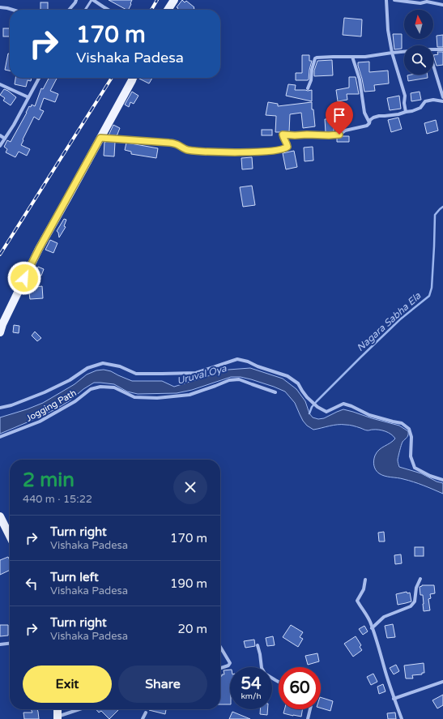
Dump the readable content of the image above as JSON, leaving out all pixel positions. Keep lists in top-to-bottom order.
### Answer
{
  "streets": {
    "street": ["Jogging Path"]
  },
  "water": ["Nagara Sabha Ela", "Uruval Oya"],
  "north": "top",
  "page": {
    "turn": ["170 m", "Vishaka Padesa"],
    "heading": ["2 min", "440 m · 15:22"],
    "list": [
      {
        "name": "Turn right",
        "note": "Vishaka Padesa",
        "value": "170 m"
      },
      {
        "name": "Turn left",
        "note": "Vishaka Padesa",
        "value": "190 m"
      },
      {
        "name": "Turn right",
        "note": "Vishaka Padesa",
        "value": "20 m"
      }
    ],
    "buttons": ["Exit", "Share"],
    "speed": "54 km/h",
    "limit": "60"
  }
}
